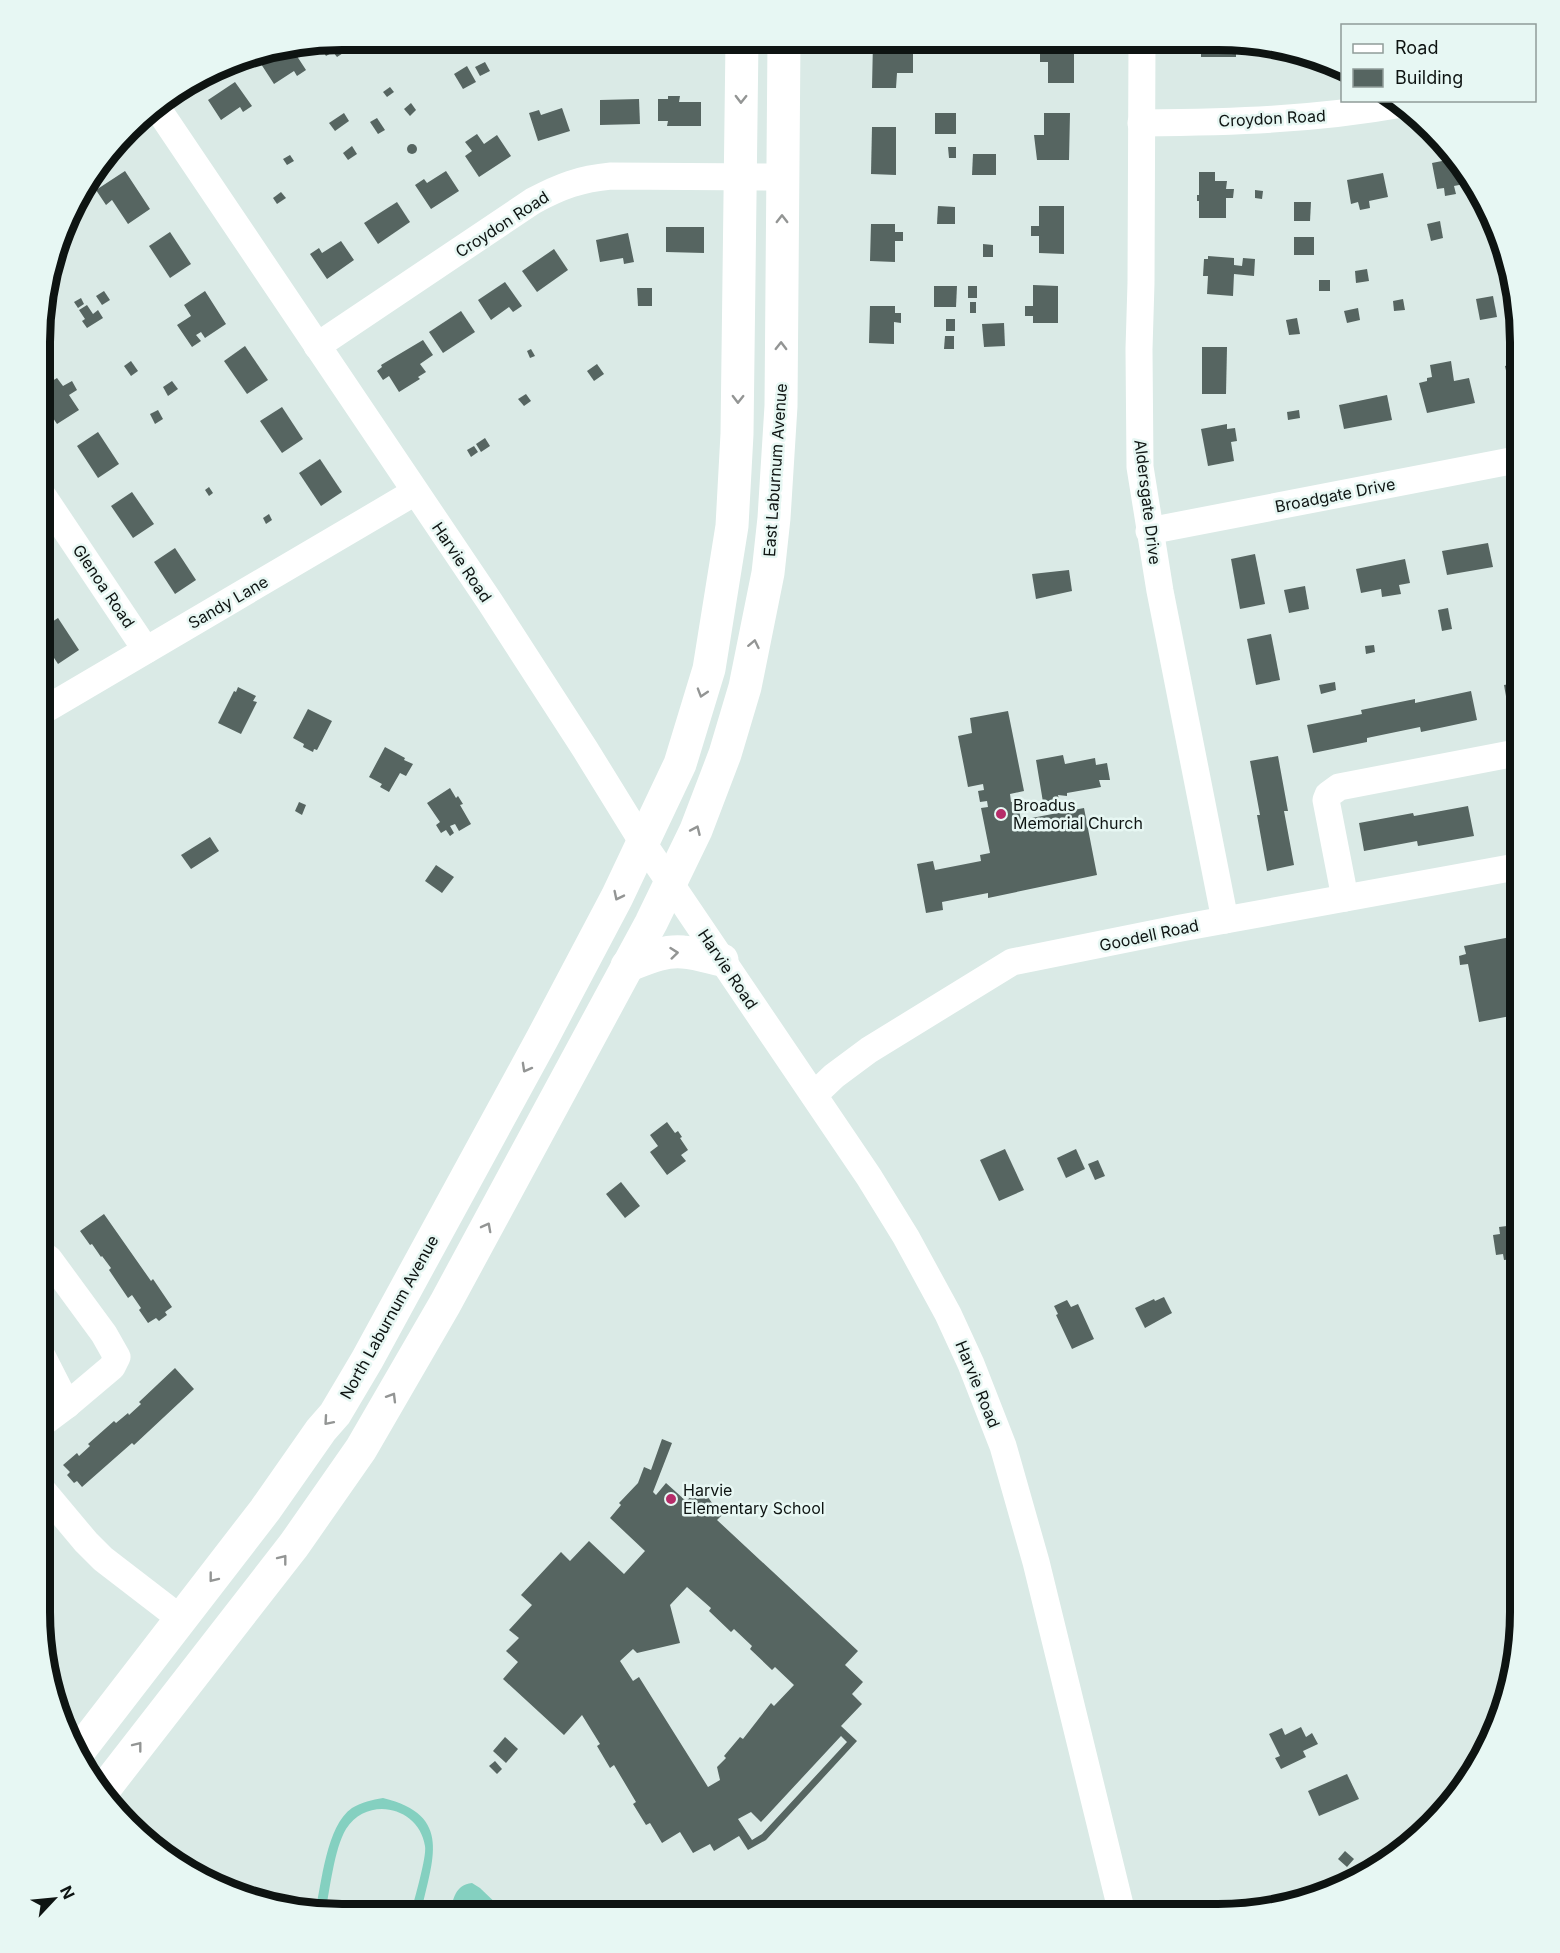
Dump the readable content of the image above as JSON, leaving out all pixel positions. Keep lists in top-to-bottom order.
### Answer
{
  "streets": {
    "main road": ["East Laburnum Avenue", "North Laburnum Avenue"],
    "street": [
      "Croydon Road",
      "Broadgate Drive",
      "Aldersgate Drive",
      "Harvie Road",
      "Glenoa Road",
      "Sandy Lane",
      "Goodell Road"
    ]
  },
  "crossings": [
    ["Croydon Road", "East Laburnum Avenue"],
    ["Croydon Road", "Aldersgate Drive"],
    ["Croydon Road", "Harvie Road"],
    ["East Laburnum Avenue", "Harvie Road"],
    ["Broadgate Drive", "Aldersgate Drive"],
    ["Aldersgate Drive", "Goodell Road"],
    ["Harvie Road", "Sandy Lane"],
    ["Harvie Road", "Goodell Road"],
    ["Harvie Road", "North Laburnum Avenue"],
    ["Glenoa Road", "Sandy Lane"]
  ],
  "places": ["Broadus Memorial Church", "Harvie Elementary School"],
  "legend": ["Road", "Building"],
  "north": "top right"
}
